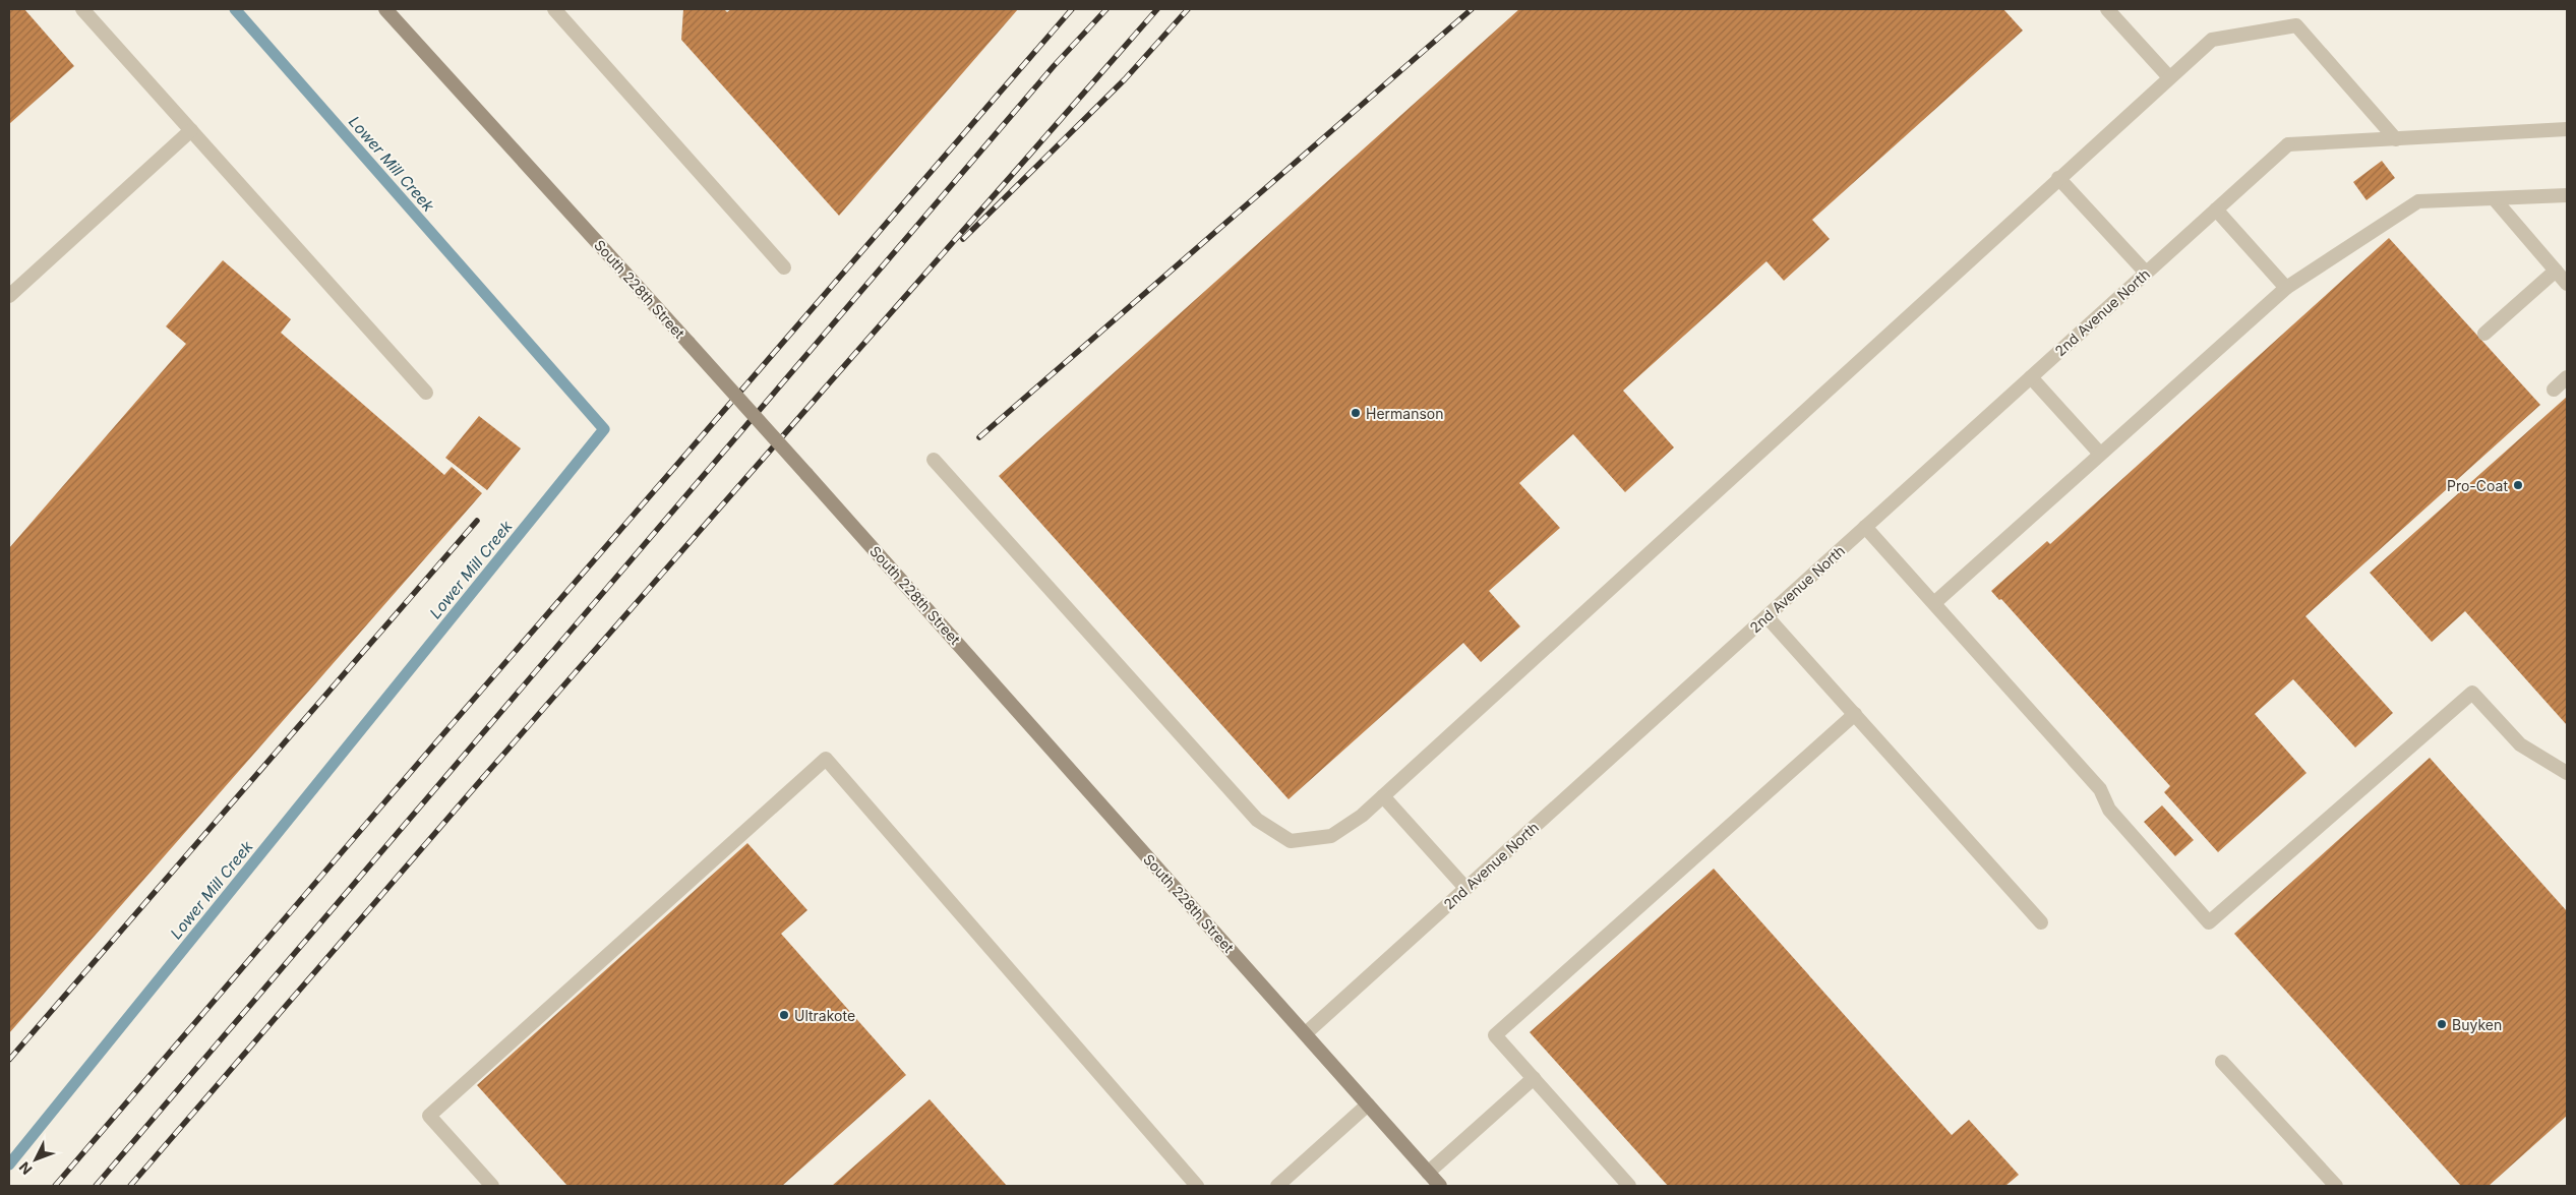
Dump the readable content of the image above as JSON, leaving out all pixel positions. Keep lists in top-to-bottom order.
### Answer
{
  "streets": {
    "main road": ["South 228th Street"],
    "street": ["2nd Avenue North"]
  },
  "crossings": [
    ["South 228th Street", "2nd Avenue North"]
  ],
  "water": ["Lower Mill Creek"],
  "places": [
    "Hermanson",
    "Pro-Coat",
    "Ultrakote",
    "Buyken"
  ],
  "north": "bottom left"
}
